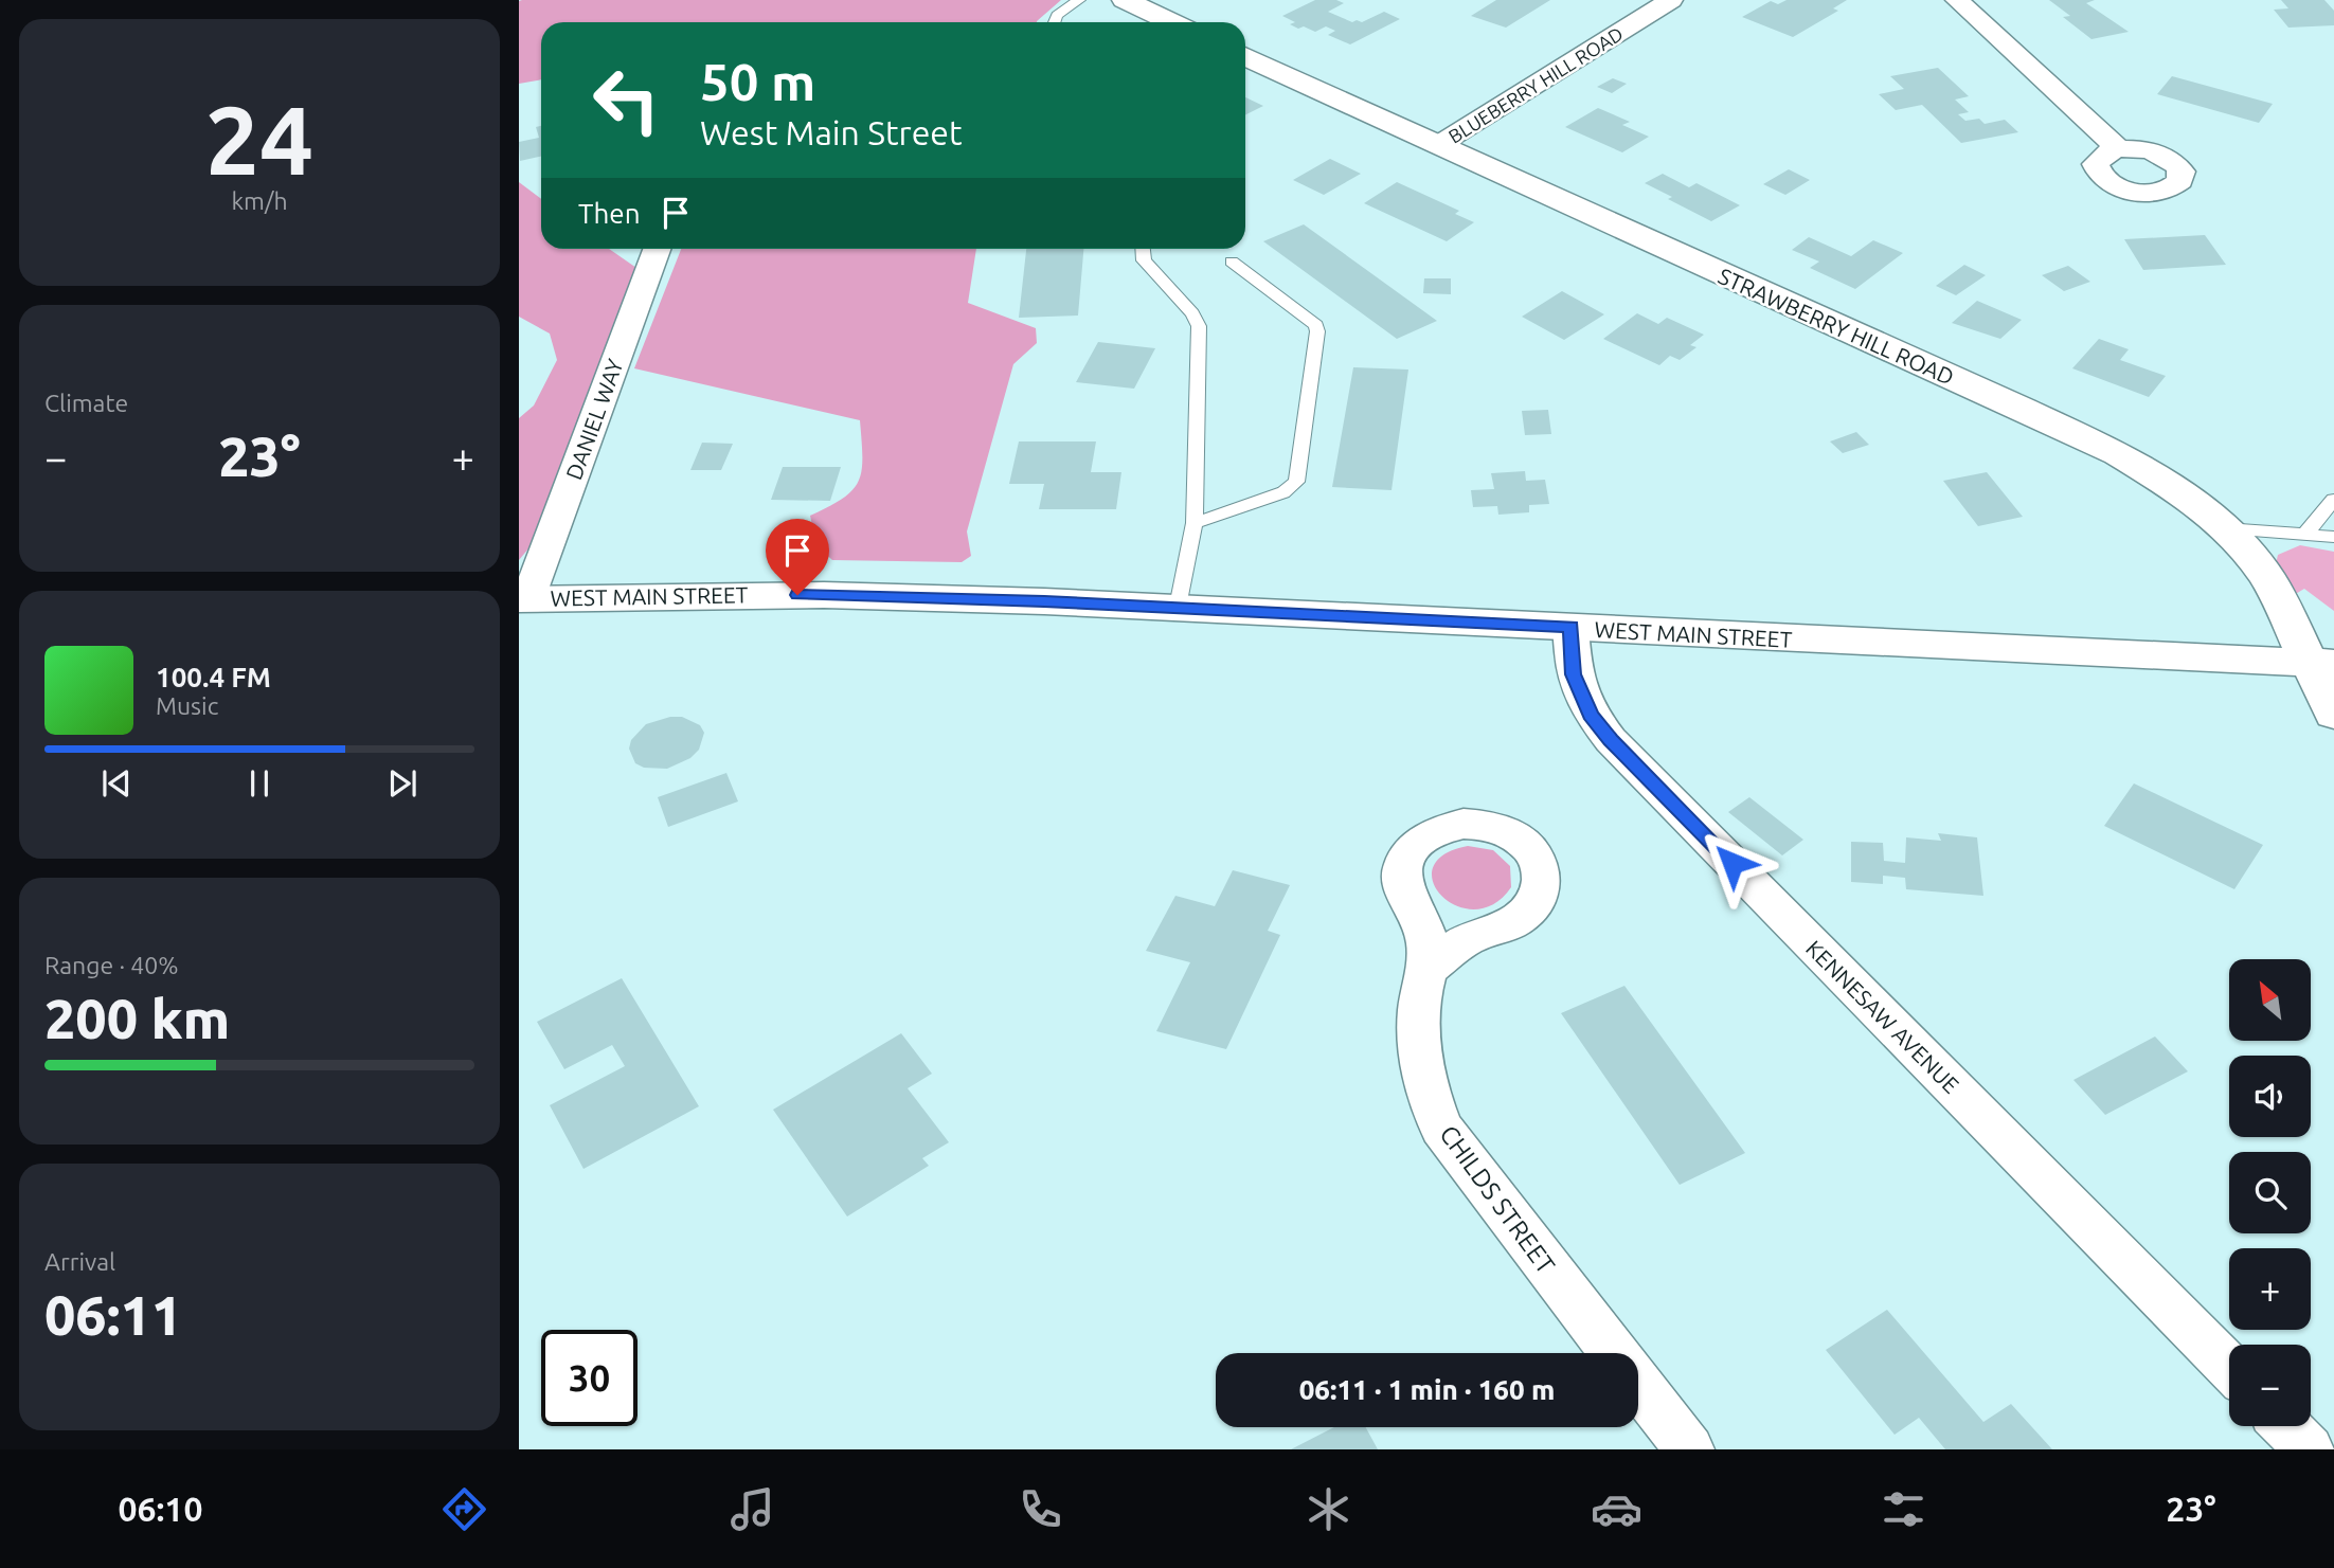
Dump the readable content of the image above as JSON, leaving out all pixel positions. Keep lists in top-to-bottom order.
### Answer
{
  "streets": {
    "main road": ["STRAWBERRY HILL ROAD", "WEST MAIN STREET"],
    "street": [
      "BLUEBERRY HILL ROAD",
      "DANIEL WAY",
      "KENNESAW AVENUE",
      "CHILDS STREET"
    ]
  },
  "crossings": [
    ["BLUEBERRY HILL ROAD", "STRAWBERRY HILL ROAD"],
    ["STRAWBERRY HILL ROAD", "WEST MAIN STREET"],
    ["DANIEL WAY", "WEST MAIN STREET"],
    ["WEST MAIN STREET", "KENNESAW AVENUE"]
  ],
  "north": "top left",
  "page": {
    "tile": [
      ["24", "km/h"],
      "Climate",
      ["Range · 40%", "200 km"],
      ["Arrival", "06:11"]
    ],
    "turn": ["50 m", "West Main Street"],
    "then": "Then",
    "heat": ["−", "23°", "+"],
    "song": ["100.4 FM", "Music"],
    "map_buttons": ["+", "−"],
    "limit": "30",
    "trip": "06:11 · 1 min · 160 m",
    "tabs": ["06:10", "23°"]
  }
}
